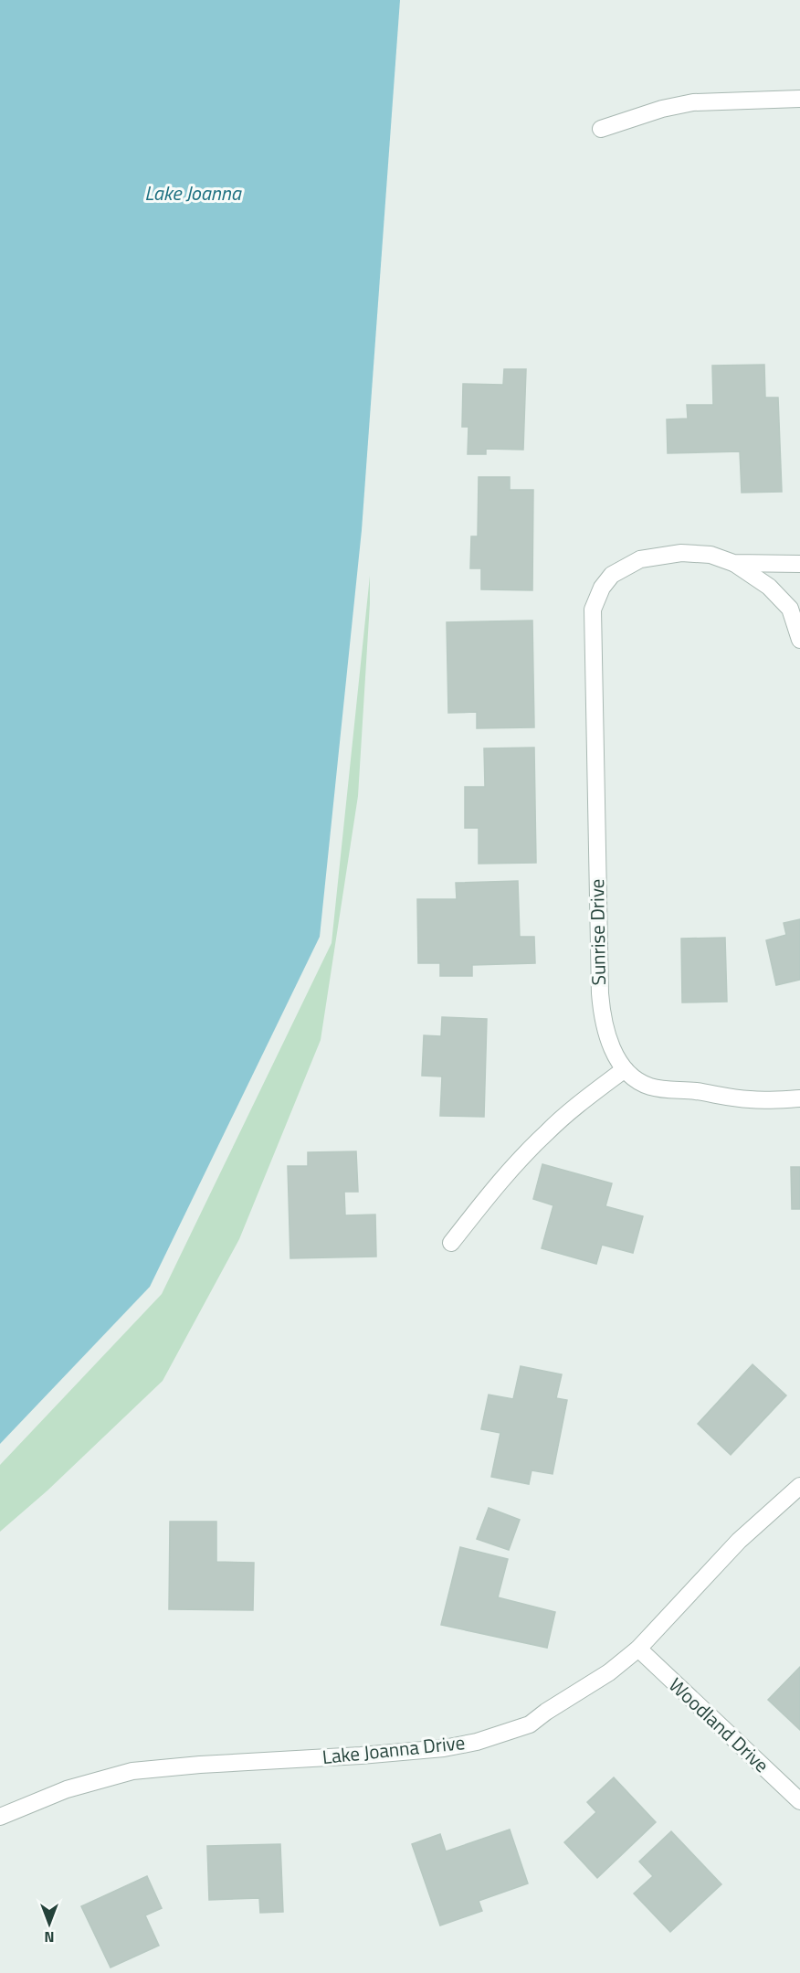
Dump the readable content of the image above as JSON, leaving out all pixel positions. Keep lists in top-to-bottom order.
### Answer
{
  "streets": {
    "street": ["Sunrise Drive", "Woodland Drive", "Lake Joanna Drive"]
  },
  "crossings": [
    ["Woodland Drive", "Lake Joanna Drive"]
  ],
  "water": ["Lake Joanna"],
  "north": "bottom"
}
